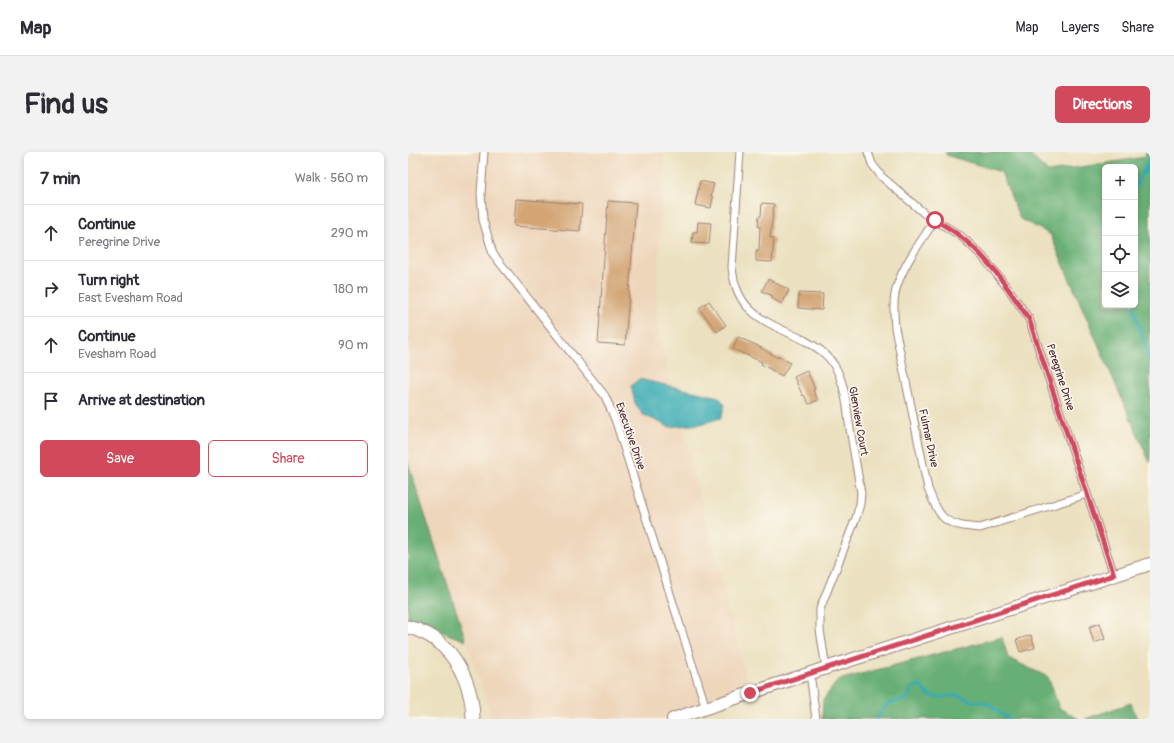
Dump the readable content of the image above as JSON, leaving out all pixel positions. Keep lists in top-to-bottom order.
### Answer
{
  "streets": {
    "street": [
      "Peregrine Drive",
      "Glenview Court",
      "Executive Drive",
      "Fulmar Drive"
    ]
  },
  "crossings": [
    ["Peregrine Drive", "Fulmar Drive"]
  ],
  "page": {
    "header": "Map",
    "nav": ["Map", "Layers", "Share"],
    "buttons": [
      "Directions",
      ["Save", "Share"]
    ],
    "title": "Find us",
    "heading": ["7 min", "Walk · 560 m"],
    "map_buttons": ["+", "−"],
    "list": [
      ["Continue", "Peregrine Drive", "290 m"],
      ["Turn right", "East Evesham Road", "180 m"],
      ["Continue", "Evesham Road", "90 m"],
      "Arrive at destination"
    ]
  }
}
